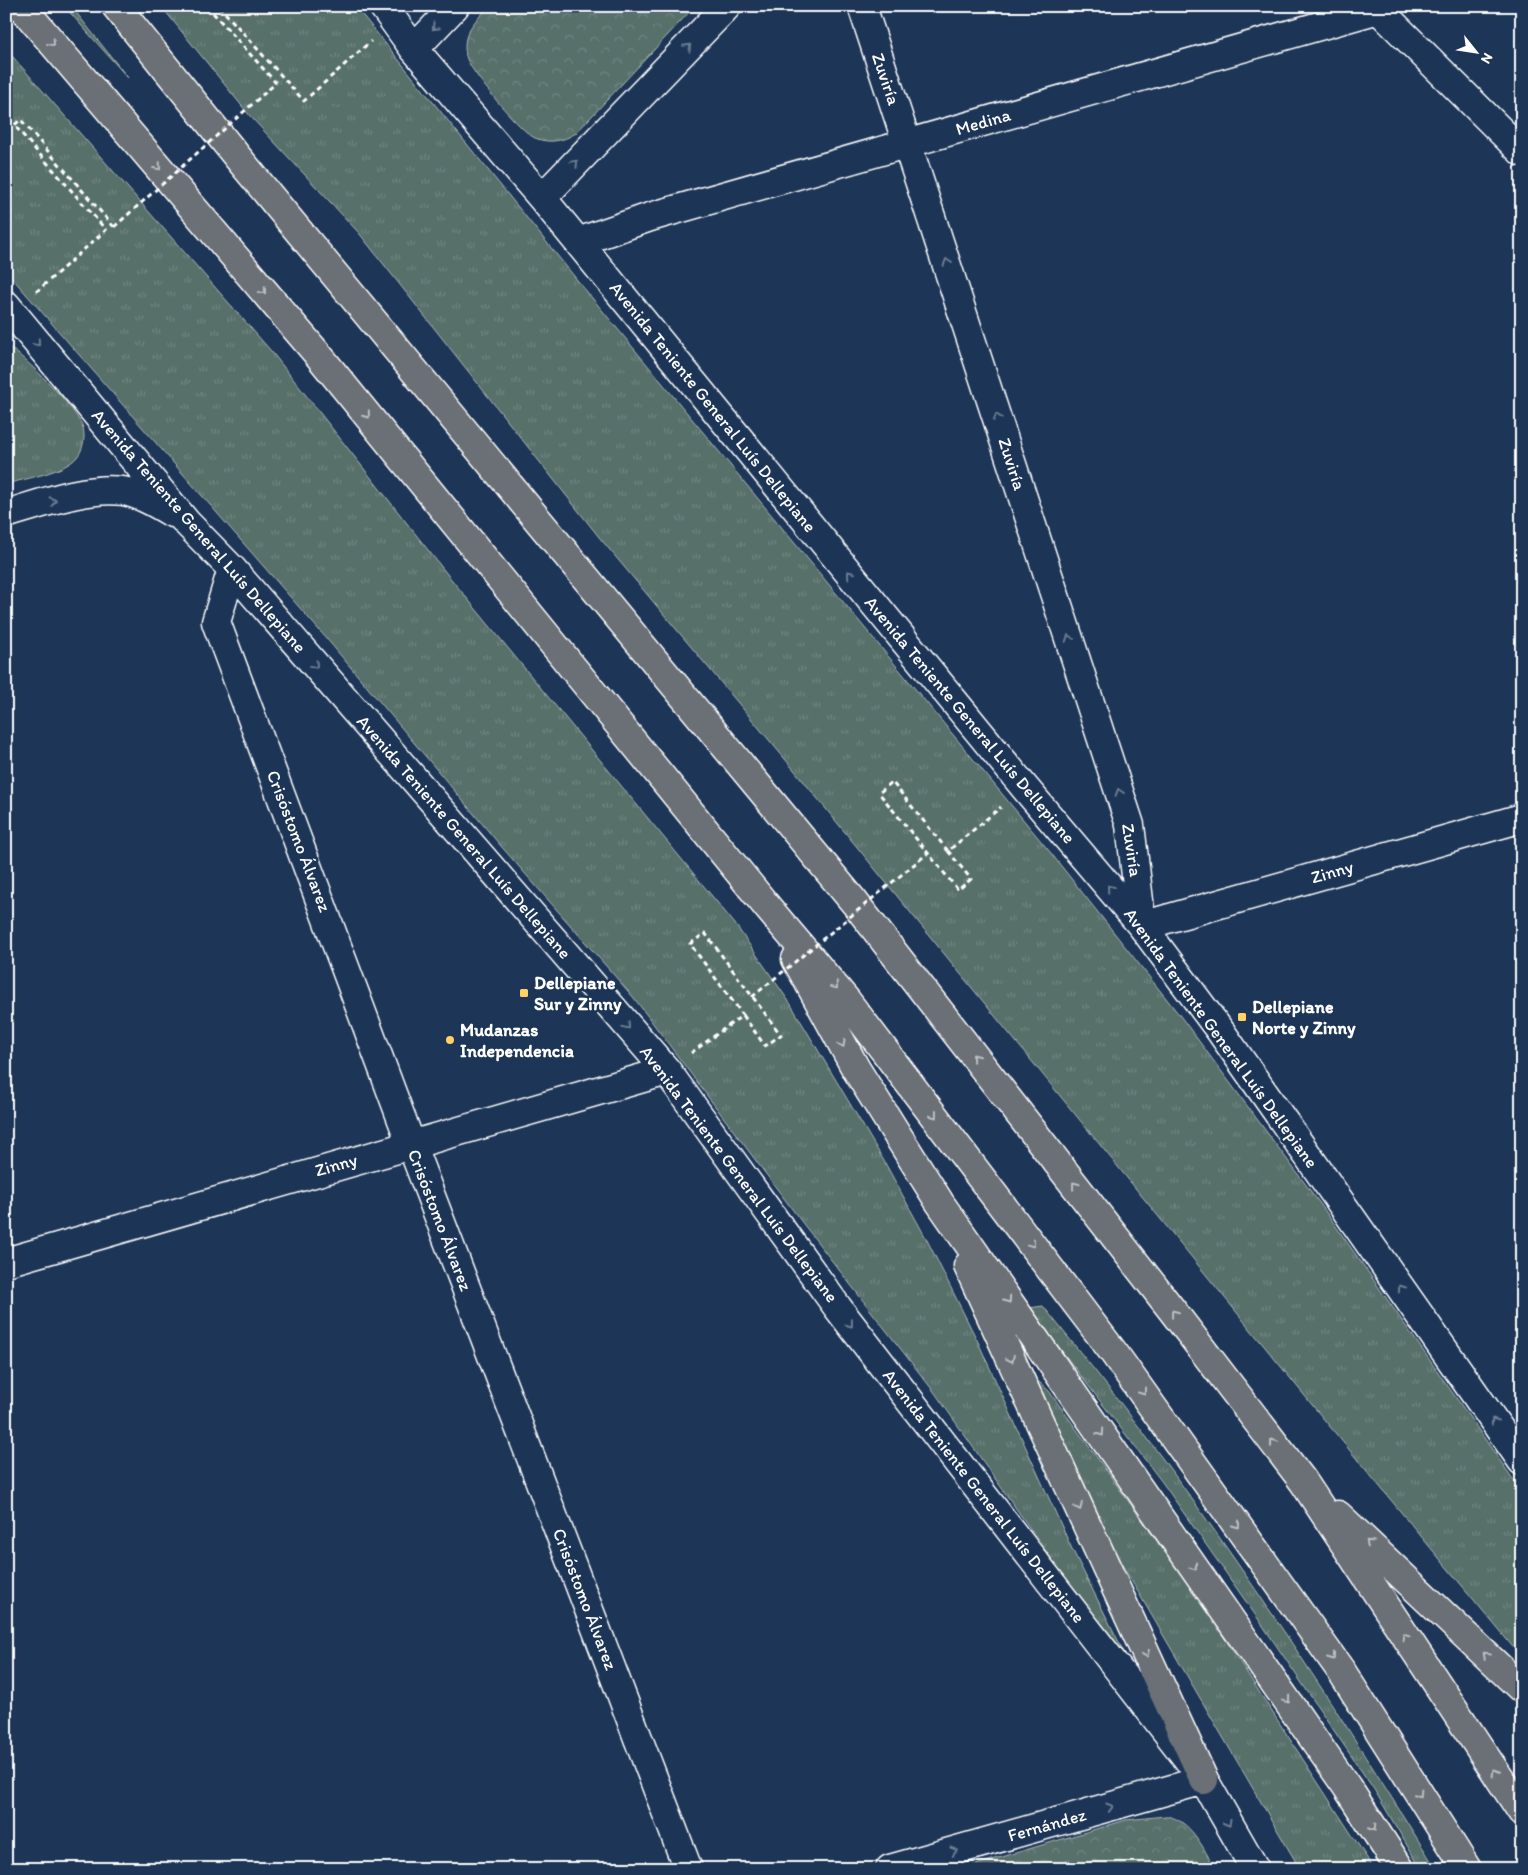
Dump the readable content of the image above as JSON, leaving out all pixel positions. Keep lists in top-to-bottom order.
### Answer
{
  "streets": {
    "street": [
      "Zuviría",
      "Medina",
      "Avenida Teniente General Luís Dellepiane",
      "Crisóstomo Álvarez",
      "Zinny",
      "Fernández"
    ]
  },
  "crossings": [
    ["Zuviría", "Medina"],
    ["Zuviría", "Avenida Teniente General Luís Dellepiane"],
    ["Zuviría", "Zinny"],
    ["Medina", "Avenida Teniente General Luís Dellepiane"],
    ["Avenida Teniente General Luís Dellepiane", "Crisóstomo Álvarez"],
    ["Avenida Teniente General Luís Dellepiane", "Zinny"],
    ["Avenida Teniente General Luís Dellepiane", "Fernández"],
    ["Crisóstomo Álvarez", "Zinny"]
  ],
  "one_way": ["Zuviría", "Fernández"],
  "places": {
    "transit": ["Dellepiane Sur y Zinny", "Dellepiane Norte y Zinny"],
    "other": ["Mudanzas Independencia"]
  },
  "north": "bottom right"
}
